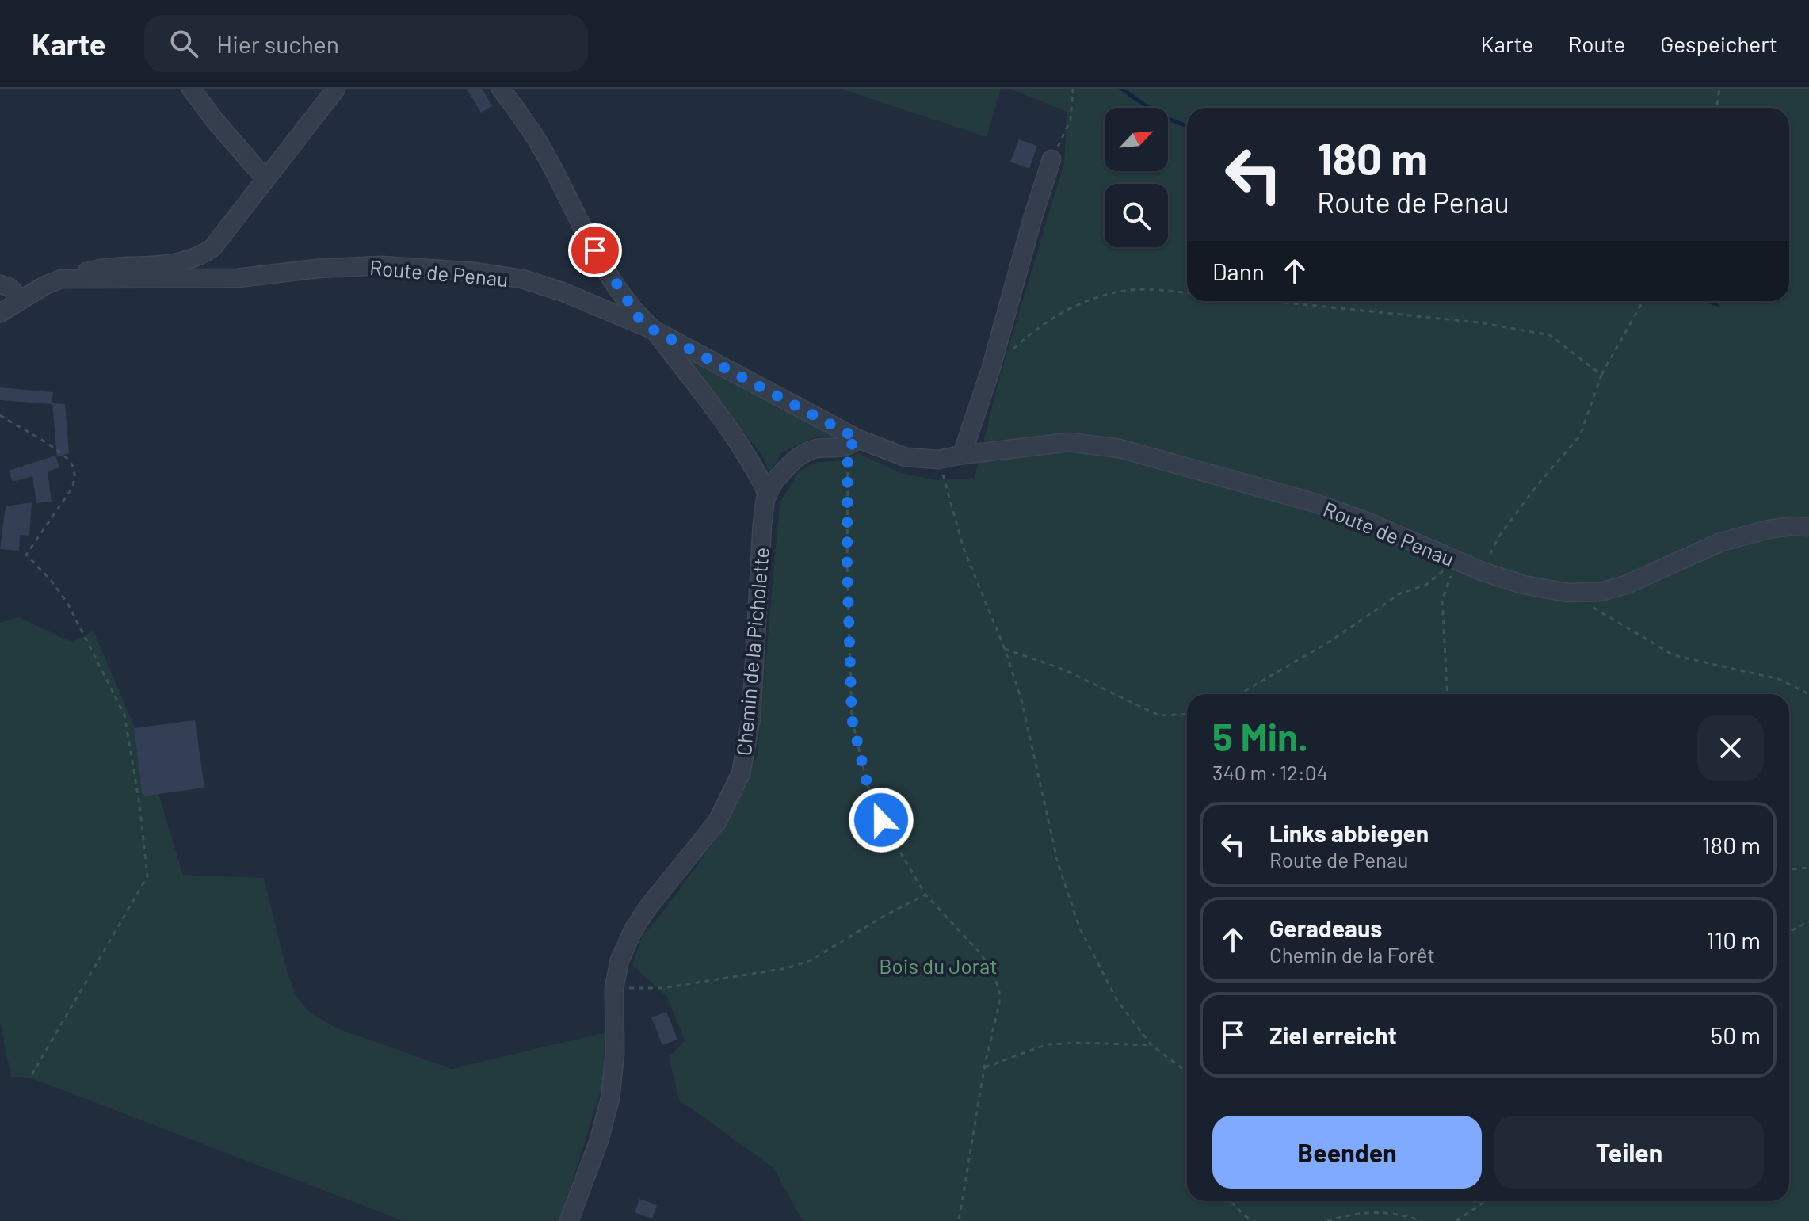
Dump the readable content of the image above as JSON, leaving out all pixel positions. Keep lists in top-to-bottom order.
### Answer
{
  "streets": {
    "street": ["Route de Penau", "Chemin de la Picholette"]
  },
  "parks": ["Bois du Jorat"],
  "north": "top right",
  "page": {
    "header": "Karte",
    "search": "Hier suchen",
    "nav": ["Karte", "Route", "Gespeichert"],
    "turn": ["180 m", "Route de Penau"],
    "then": "Dann",
    "heading": ["5 Min.", "340 m · 12:04"],
    "list": [
      {
        "name": "Links abbiegen",
        "note": "Route de Penau",
        "value": "180 m"
      },
      {
        "name": "Geradeaus",
        "note": "Chemin de la Forêt",
        "value": "110 m"
      },
      {
        "name": "Ziel erreicht",
        "value": "50 m"
      }
    ],
    "buttons": ["Beenden", "Teilen"]
  }
}
